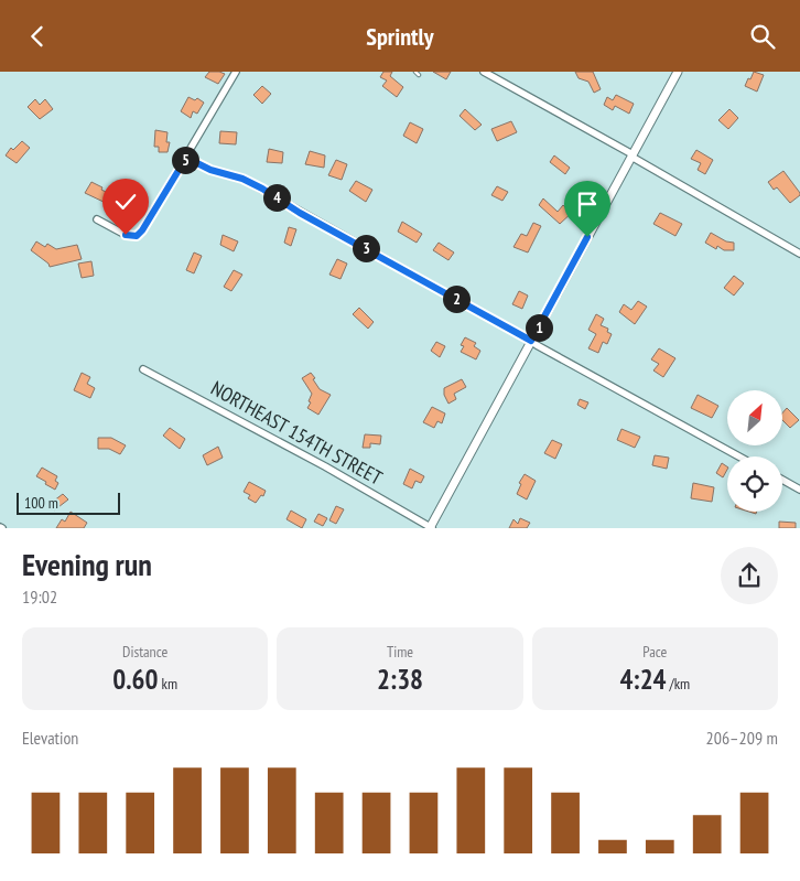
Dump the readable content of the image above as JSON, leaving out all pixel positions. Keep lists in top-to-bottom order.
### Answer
{
  "streets": {
    "street": ["NORTHEAST 154TH STREET"]
  },
  "scale_bar": "100 m",
  "north": "top right",
  "page": {
    "header": "Sprintly",
    "pins": [
      "5",
      "4",
      "3",
      "2",
      "1"
    ],
    "scale": "100 m",
    "heading": ["Evening run", "19:02"],
    "stats": [
      ["Distance", "0.60 km"],
      ["Time", "2:38"],
      ["Pace", "4:24 /km"]
    ],
    "chart": ["Elevation", "206–209 m"]
  }
}
